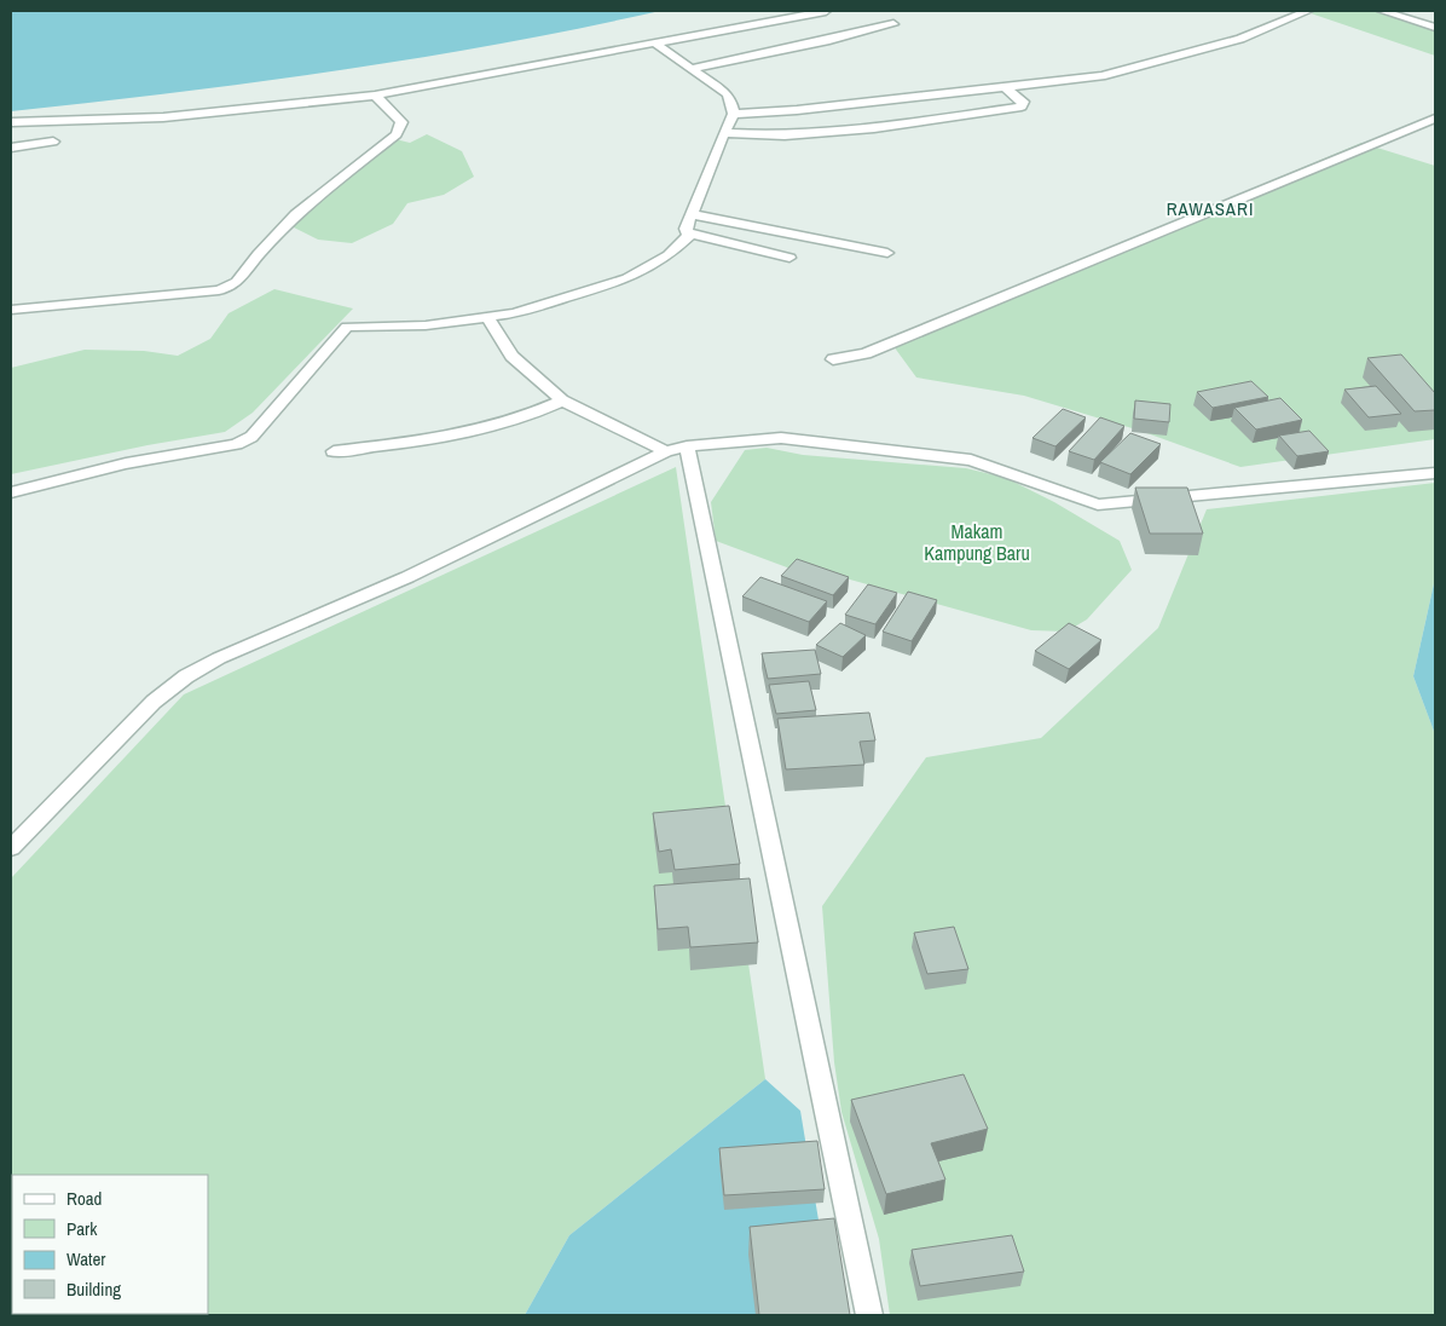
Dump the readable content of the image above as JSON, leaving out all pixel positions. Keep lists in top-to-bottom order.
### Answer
{
  "districts": ["RAWASARI"],
  "parks": ["Makam Kampung Baru"],
  "legend": [
    "Road",
    "Park",
    "Water",
    "Building"
  ]
}
